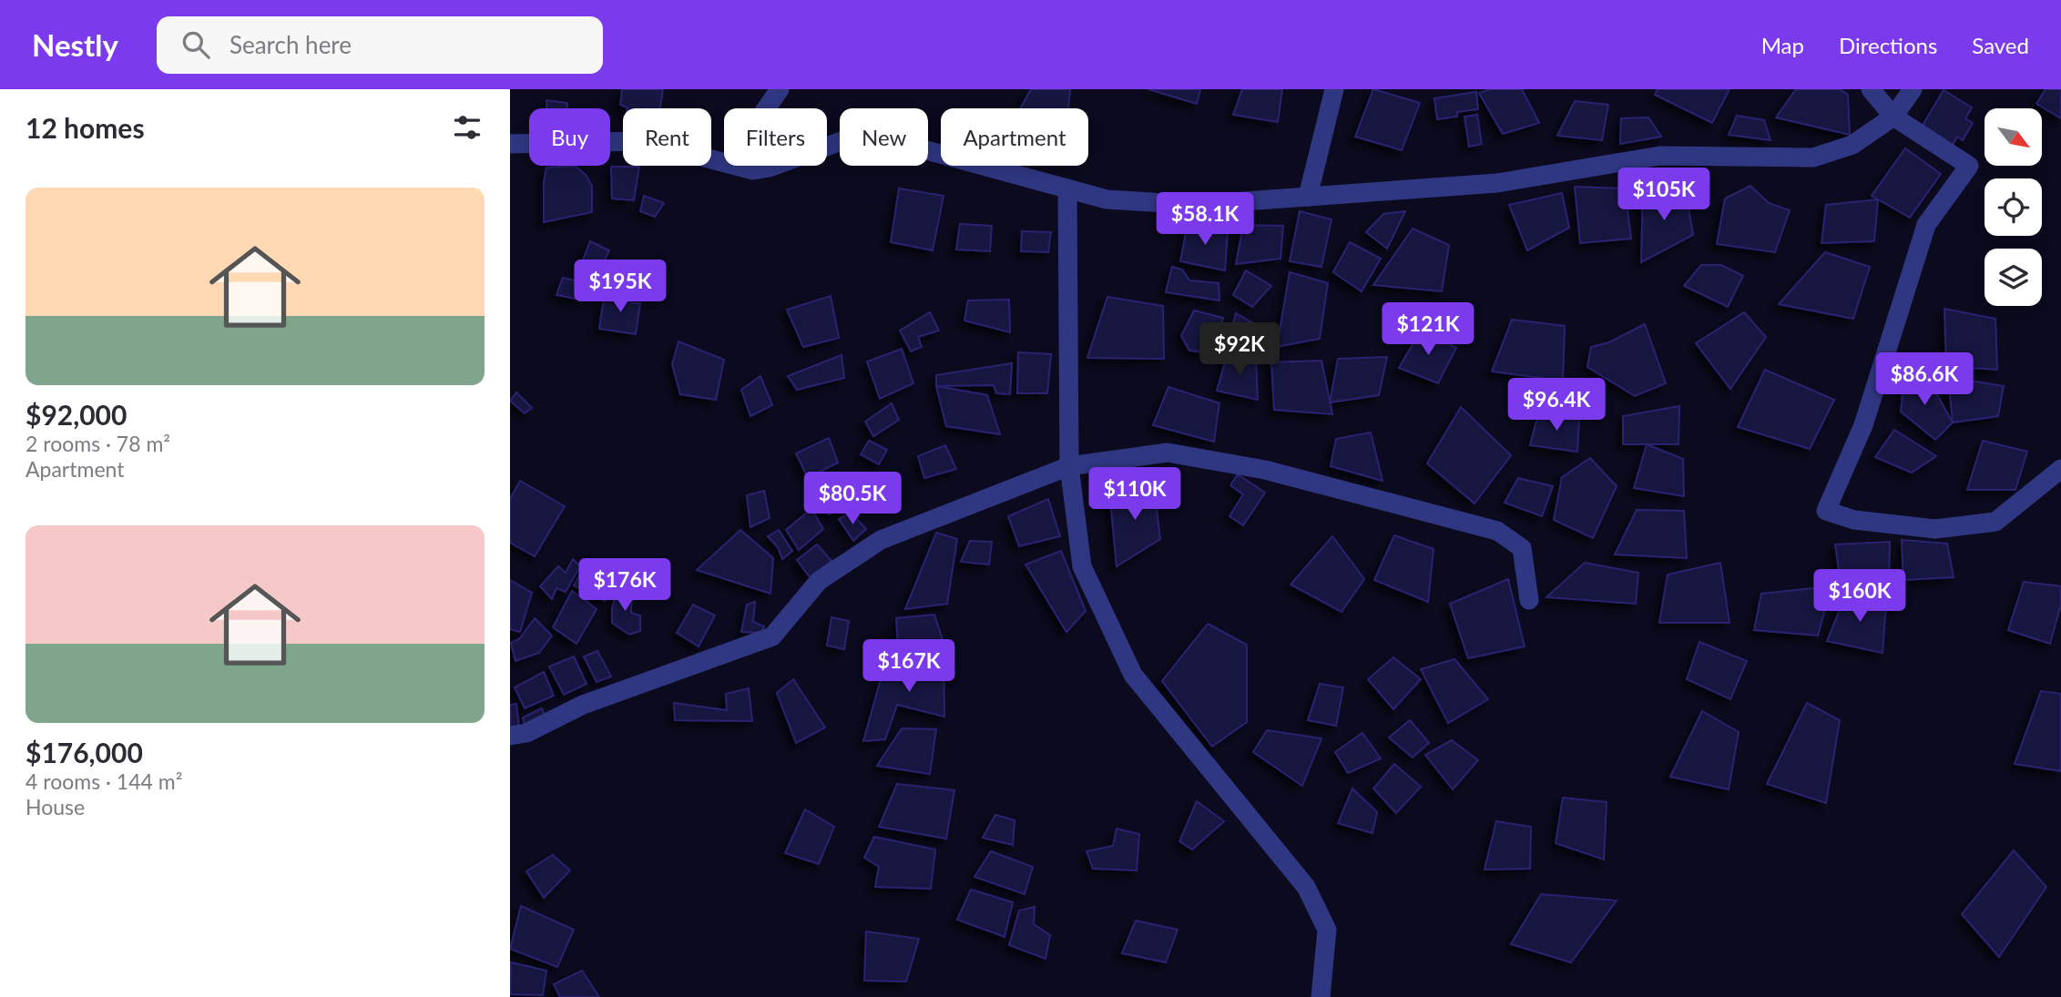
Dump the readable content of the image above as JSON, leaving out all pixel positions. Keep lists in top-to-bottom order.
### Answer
{
  "north": "bottom right",
  "page": {
    "header": "Nestly",
    "search": "Search here",
    "nav": ["Map", "Directions", "Saved"],
    "heading": "12 homes",
    "chip": [
      "Buy",
      "Rent",
      "Filters",
      "New",
      "Apartment"
    ],
    "list": [
      {
        "name": "$92,000",
        "note": "2 rooms · 78 m² · Apartment"
      },
      {
        "name": "$176,000",
        "note": "4 rooms · 144 m² · House"
      }
    ],
    "price": [
      "$105K",
      "$58.1K",
      "$195K",
      "$121K",
      "$92K",
      "$86.6K",
      "$96.4K",
      "$110K",
      "$80.5K",
      "$176K",
      "$160K",
      "$167K"
    ]
  }
}
